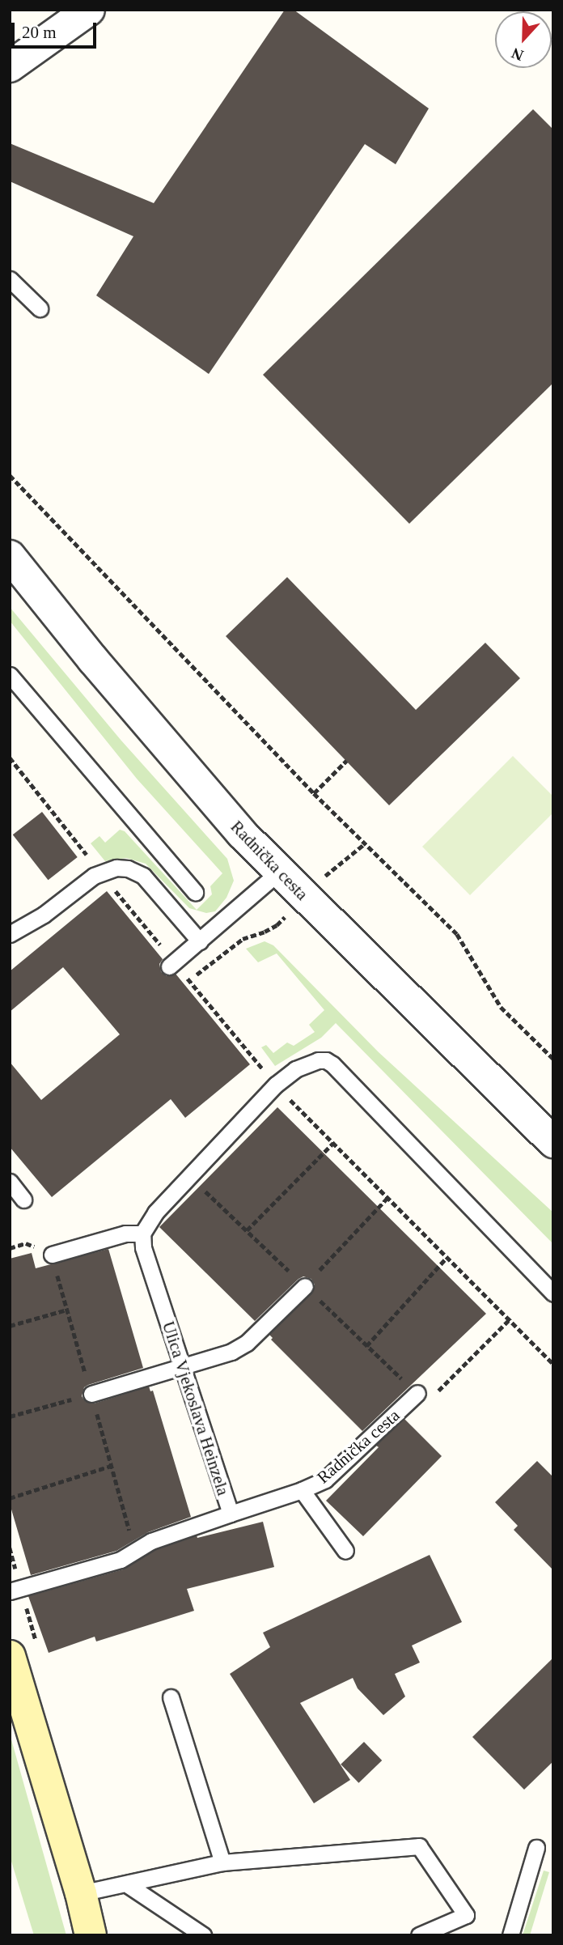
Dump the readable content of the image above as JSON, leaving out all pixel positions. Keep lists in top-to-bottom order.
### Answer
{
  "streets": {
    "street": ["Radnička cesta"],
    "lane": ["Ulica Vjekoslava Heinzela"]
  },
  "crossings": [
    ["Radnička cesta", "Ulica Vjekoslava Heinzela"]
  ],
  "scale_bar": "20 m",
  "north": "bottom"
}
